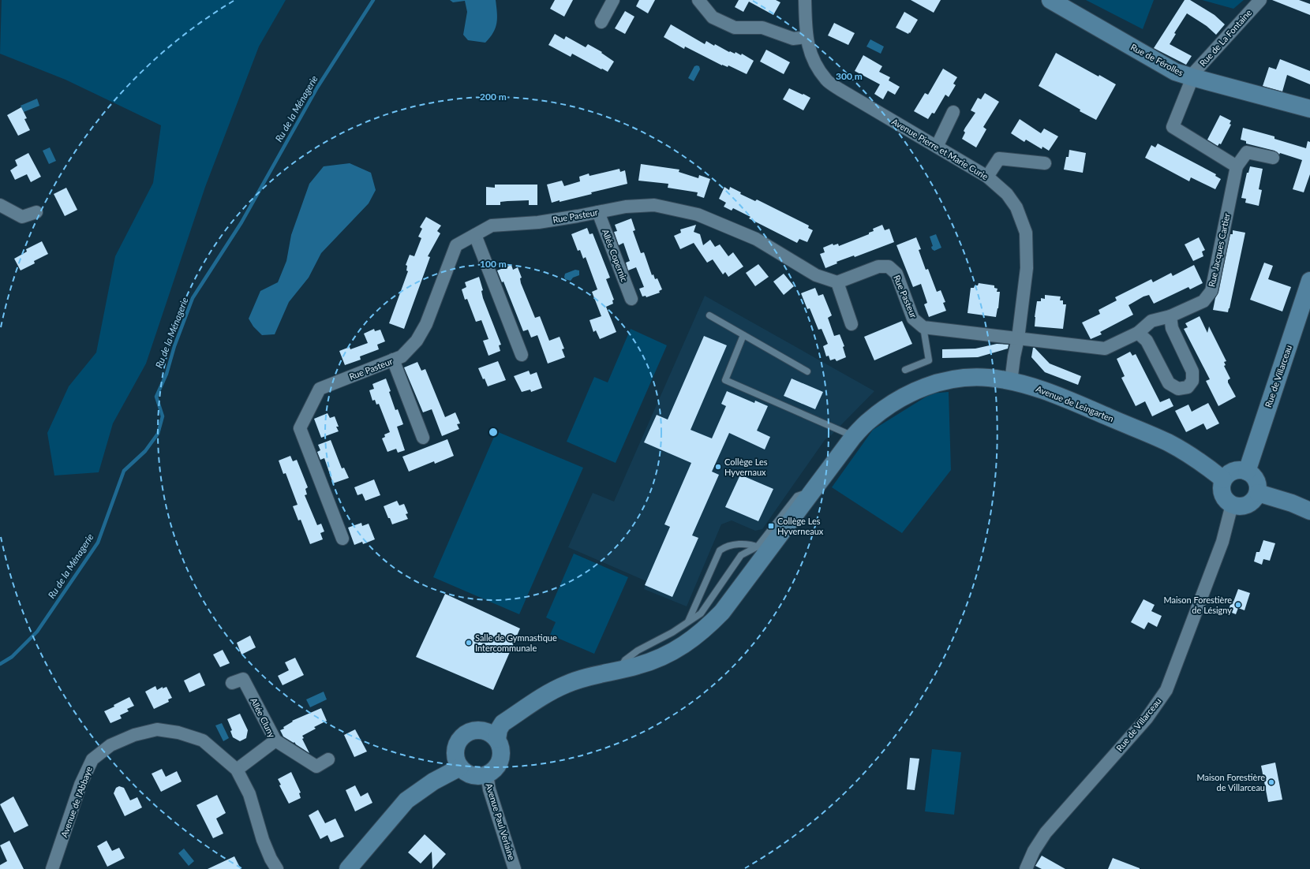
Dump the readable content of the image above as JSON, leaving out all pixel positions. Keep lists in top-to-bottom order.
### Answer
{
  "streets": {
    "street": [
      "Rue de La Fontaine",
      "Rue de Férolles",
      "Avenue Pierre et Marie Curie",
      "Rue Pasteur",
      "Rue Jacques Cartier",
      "Allée Copernic",
      "Rue de Villarceau",
      "Avenue de Leingarten",
      "Allée Cluny",
      "Avenue de l'Abbaye",
      "Avenue Paul Verlaine"
    ]
  },
  "crossings": [
    ["Rue de La Fontaine", "Rue de Férolles"],
    ["Avenue Pierre et Marie Curie", "Rue Pasteur"],
    ["Avenue Pierre et Marie Curie", "Rue Jacques Cartier"],
    ["Avenue Pierre et Marie Curie", "Avenue de Leingarten"],
    ["Rue Pasteur", "Rue Jacques Cartier"],
    ["Rue Pasteur", "Allée Copernic"],
    ["Rue de Villarceau", "Avenue de Leingarten"],
    ["Avenue de Leingarten", "Avenue Paul Verlaine"],
    ["Allée Cluny", "Avenue de l'Abbaye"]
  ],
  "water": ["Ru de la Ménagerie"],
  "places": {
    "other": [
      "Collège Les Hyvernaux",
      "Maison Forestière de Lésigny",
      "Salle de Gymnastique Intercommunale",
      "Maison Forestière de Villarceau"
    ],
    "transit": ["Collège Les Hyverneaux"]
  },
  "rings": ["300 m", "200 m", "100 m"]
}
